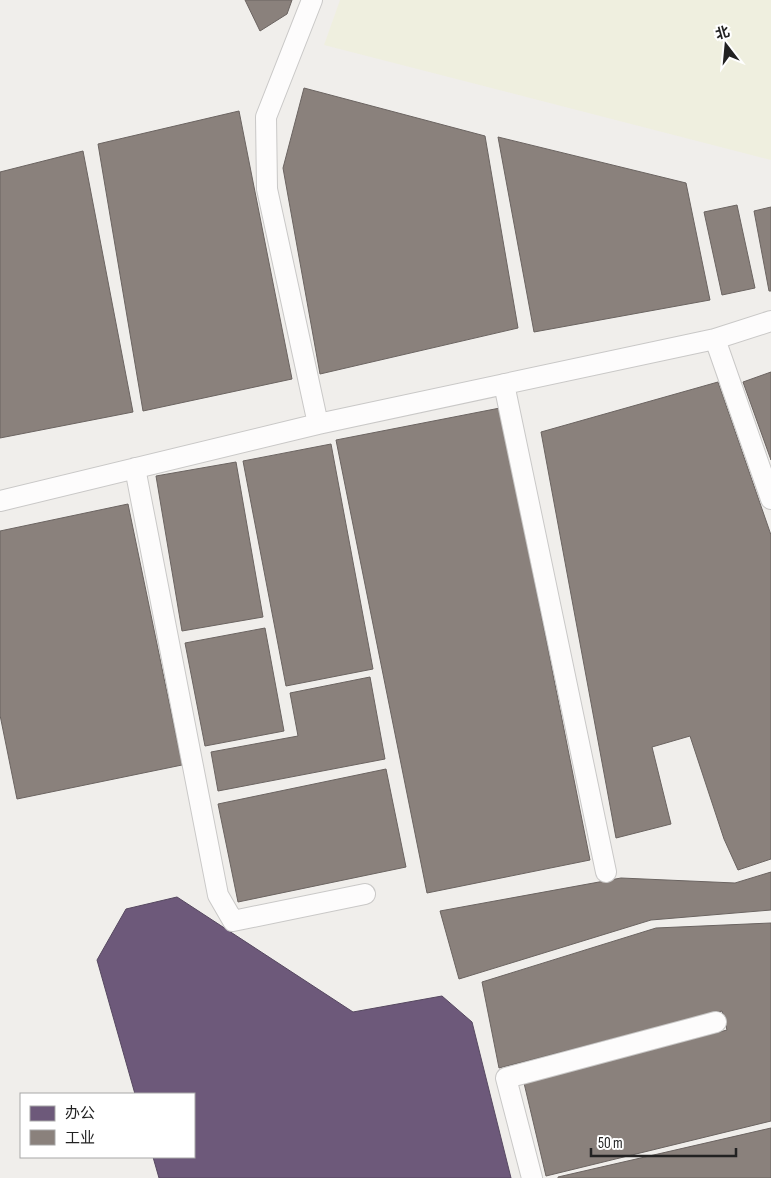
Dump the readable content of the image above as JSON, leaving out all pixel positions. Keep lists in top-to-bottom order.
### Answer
{
  "legend": ["办公", "工业"],
  "scale_bar": "50 m",
  "north": "top"
}
